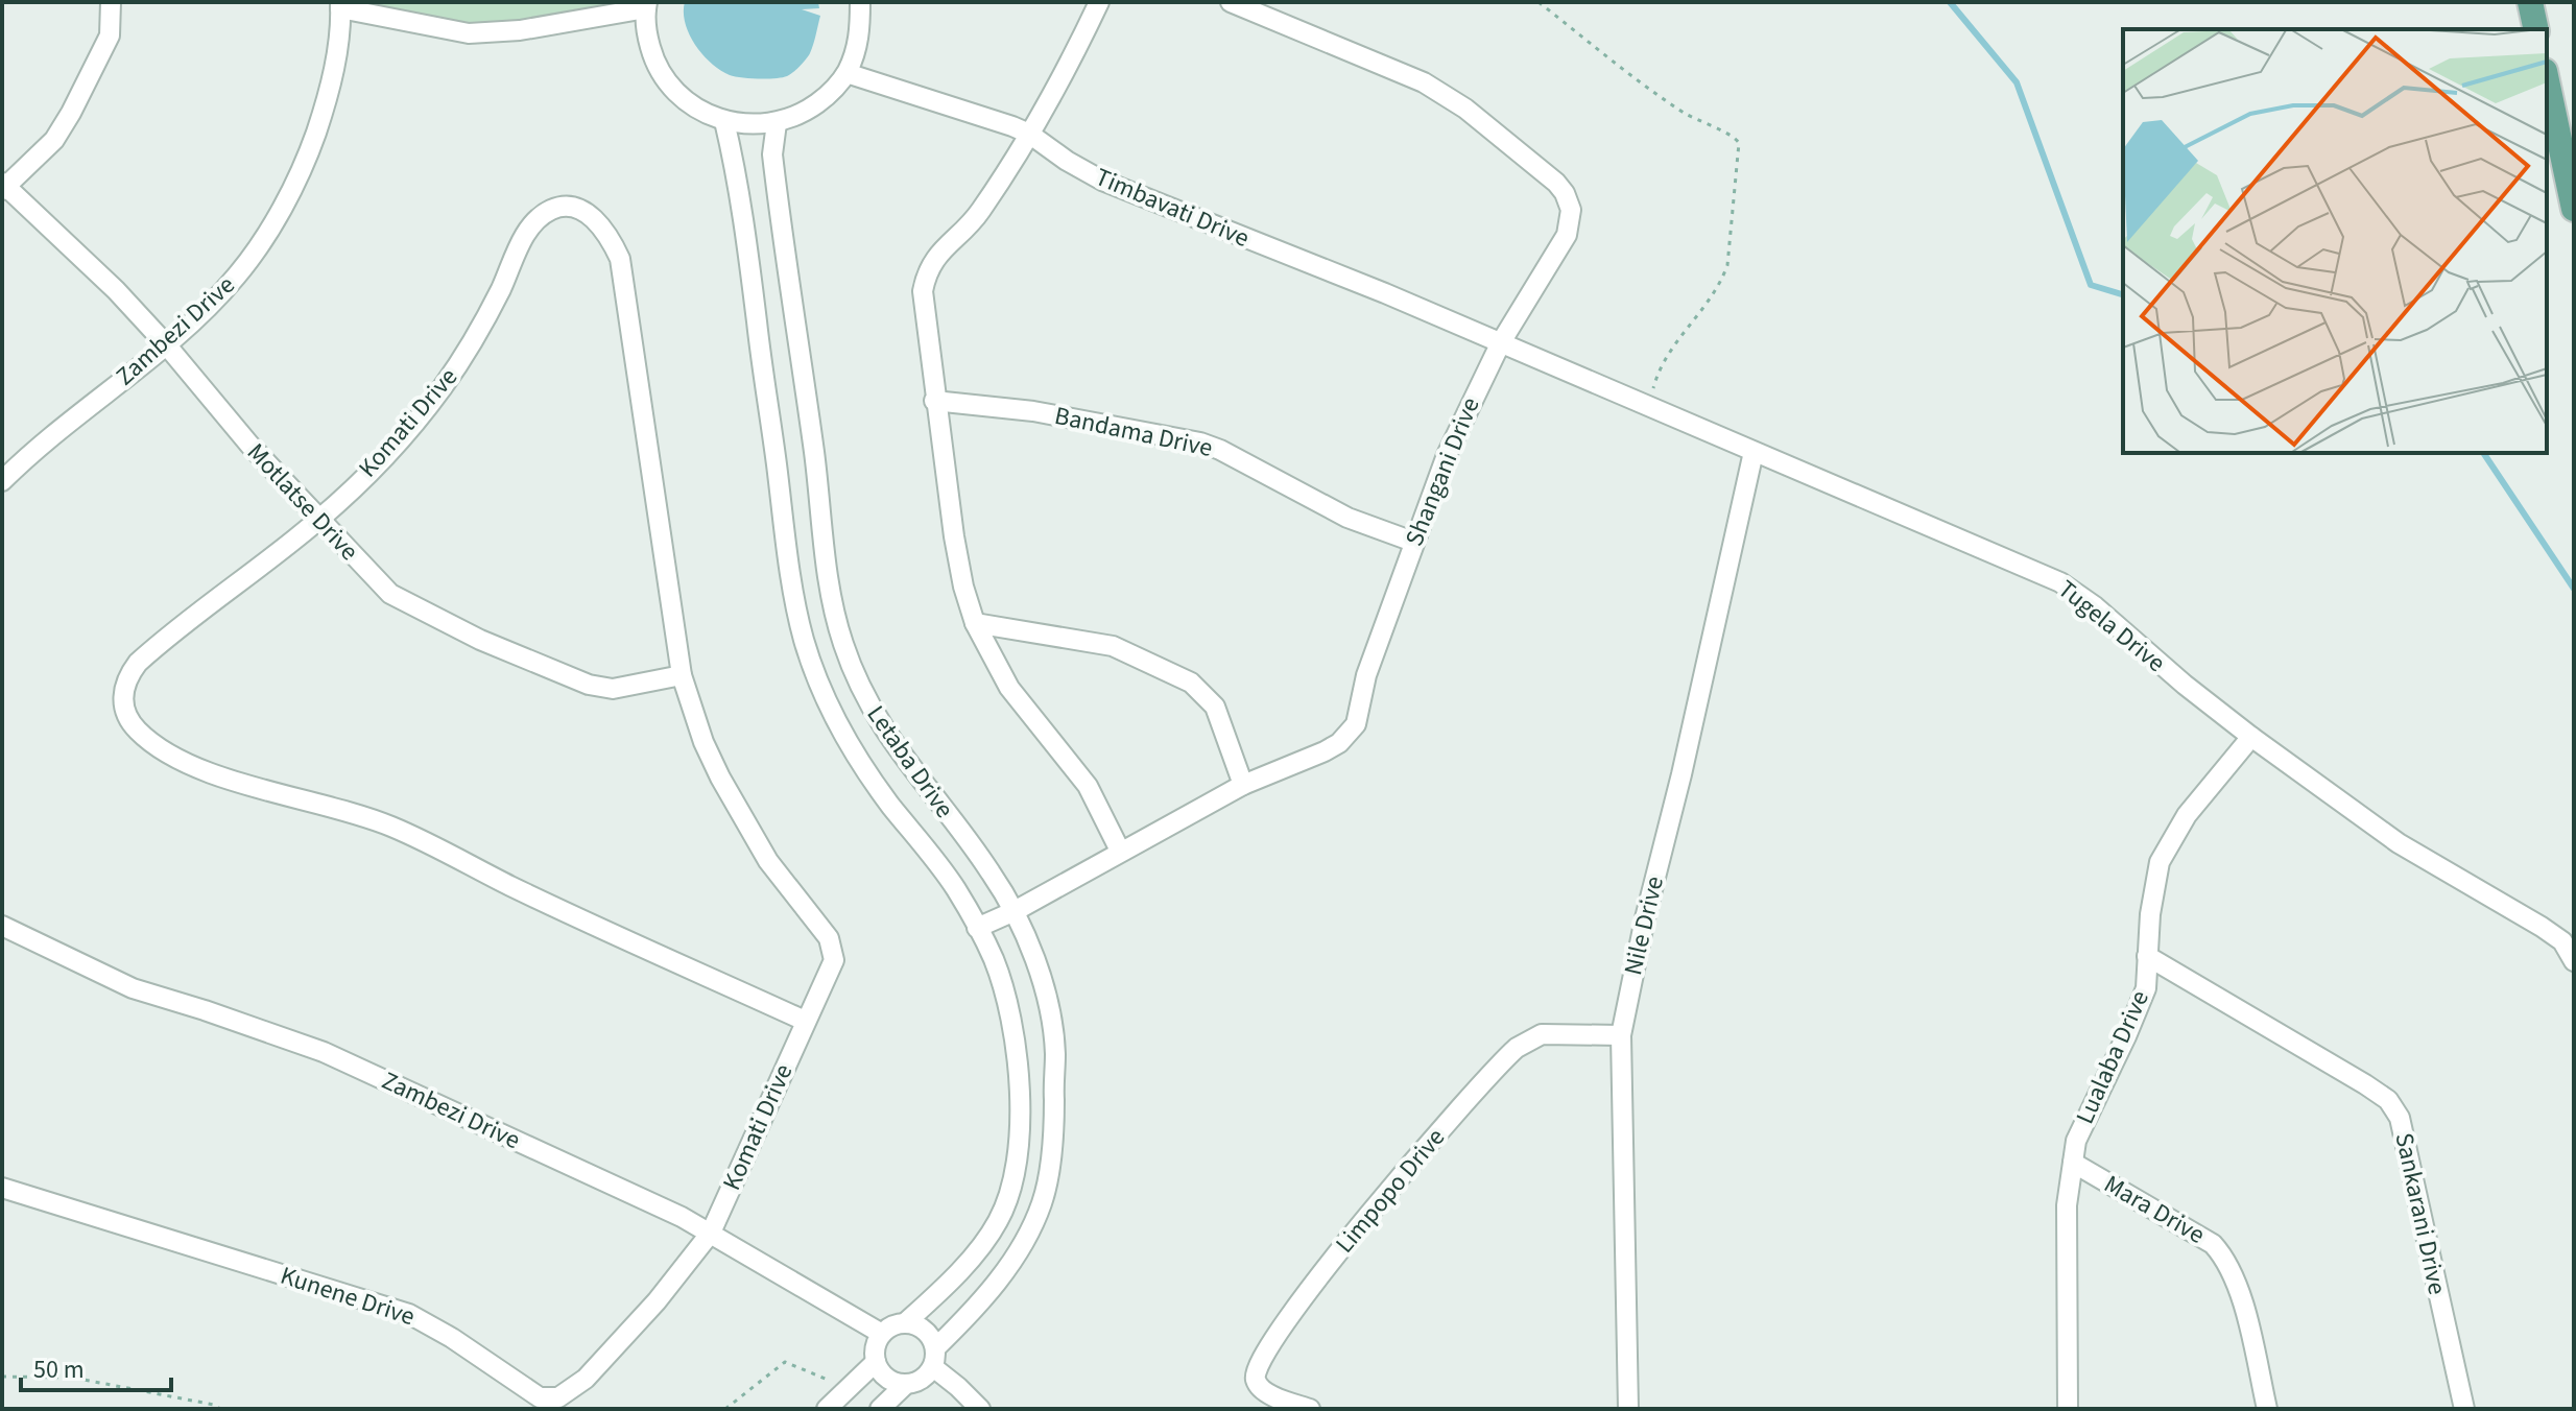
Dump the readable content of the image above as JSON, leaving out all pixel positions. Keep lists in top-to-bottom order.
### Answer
{
  "streets": {
    "street": [
      "Timbavati Drive",
      "Zambezi Drive",
      "Komati Drive",
      "Bandama Drive",
      "Shangani Drive",
      "Motlatse Drive",
      "Tugela Drive",
      "Letaba Drive",
      "Nile Drive",
      "Lualaba Drive",
      "Limpopo Drive",
      "Mara Drive",
      "Sankarani Drive",
      "Kunene Drive"
    ]
  },
  "crossings": [
    ["Timbavati Drive", "Shangani Drive"],
    ["Timbavati Drive", "Tugela Drive"],
    ["Zambezi Drive", "Komati Drive"],
    ["Zambezi Drive", "Motlatse Drive"],
    ["Zambezi Drive", "Letaba Drive"],
    ["Zambezi Drive", "Kunene Drive"],
    ["Komati Drive", "Motlatse Drive"],
    ["Komati Drive", "Kunene Drive"],
    ["Bandama Drive", "Shangani Drive"],
    ["Shangani Drive", "Tugela Drive"],
    ["Shangani Drive", "Letaba Drive"],
    ["Tugela Drive", "Nile Drive"],
    ["Tugela Drive", "Lualaba Drive"],
    ["Nile Drive", "Limpopo Drive"],
    ["Lualaba Drive", "Mara Drive"],
    ["Lualaba Drive", "Sankarani Drive"]
  ],
  "scale_bar": "50 m"
}
